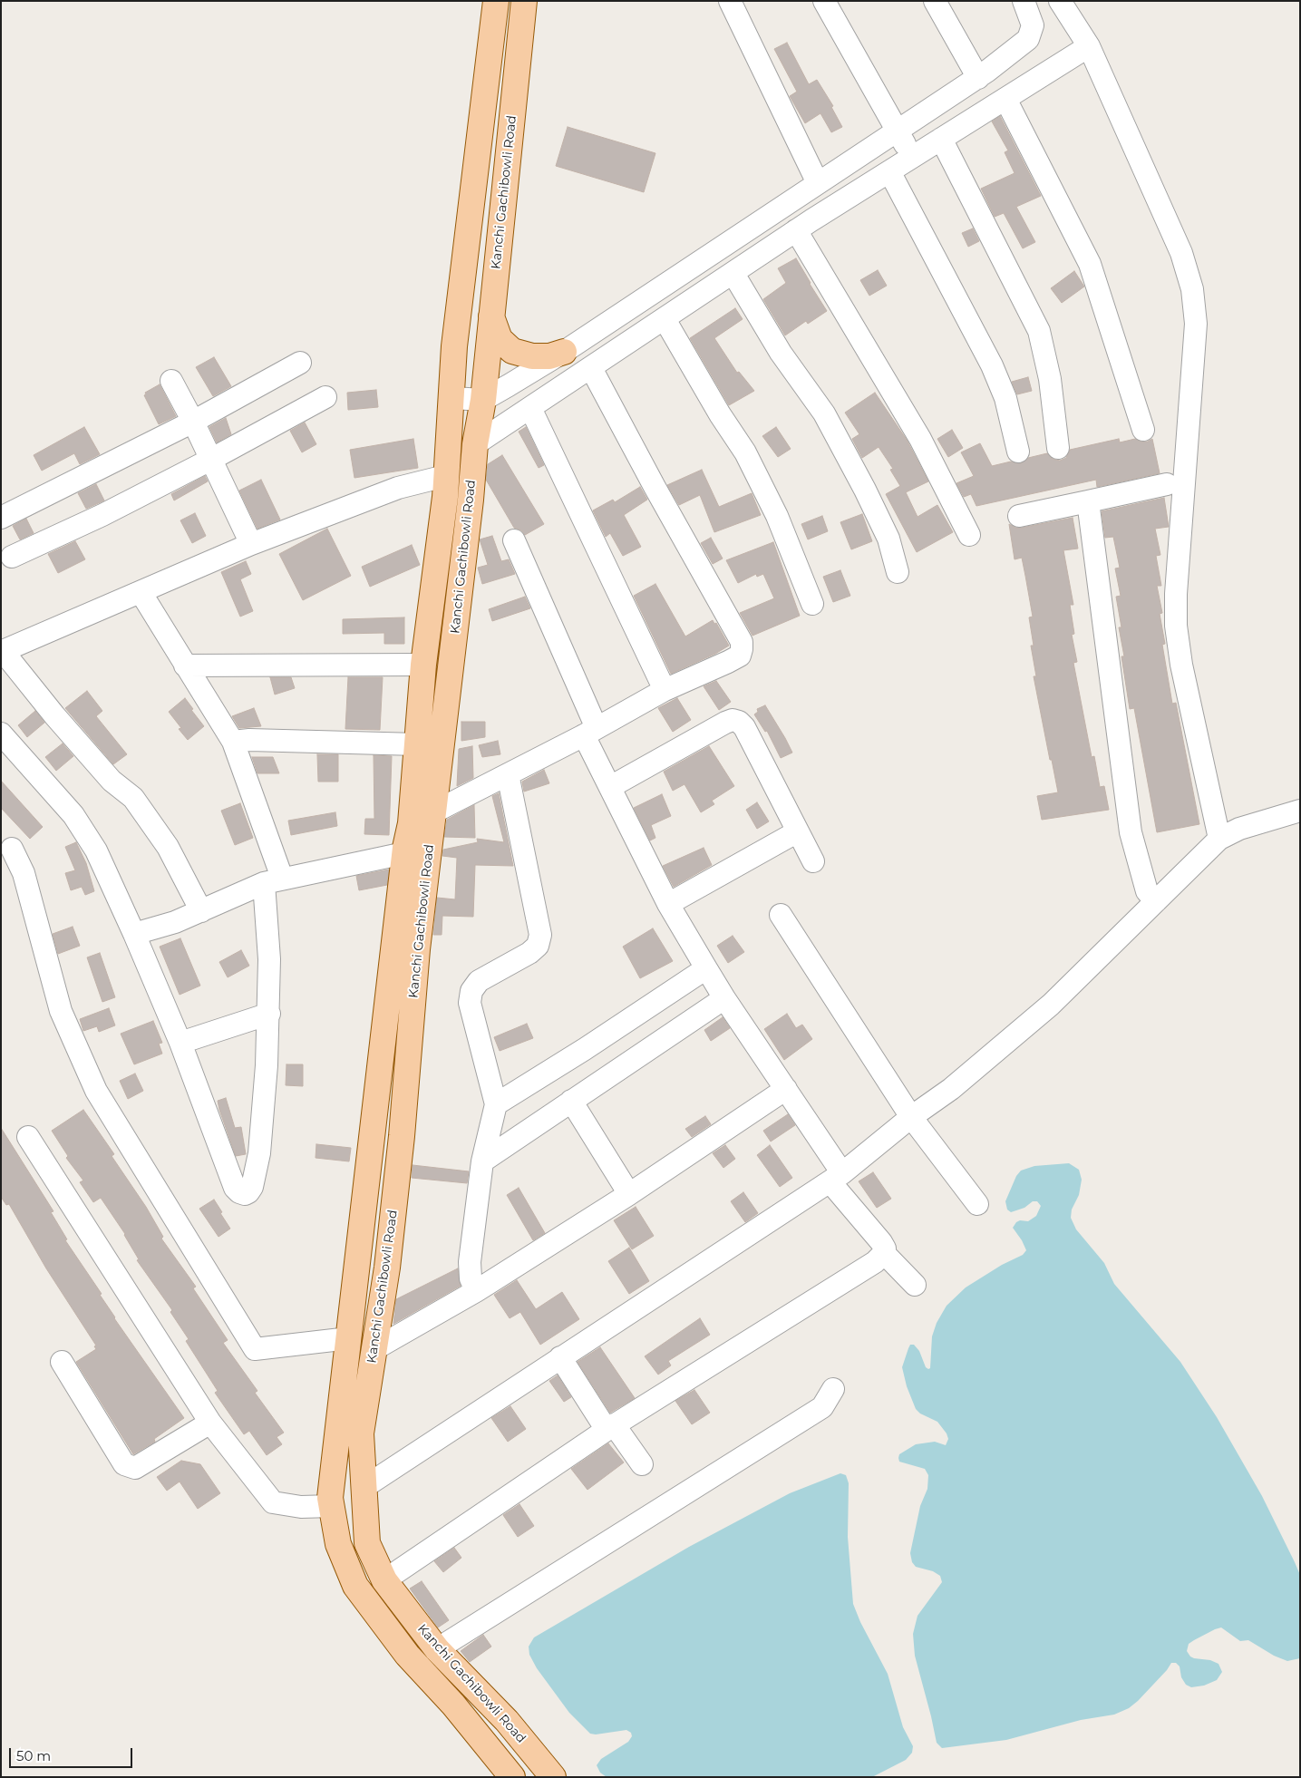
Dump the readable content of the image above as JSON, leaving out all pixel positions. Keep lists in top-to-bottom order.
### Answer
{
  "streets": {
    "main road": ["Kanchi Gachibowli Road"]
  },
  "scale_bar": "50 m"
}
